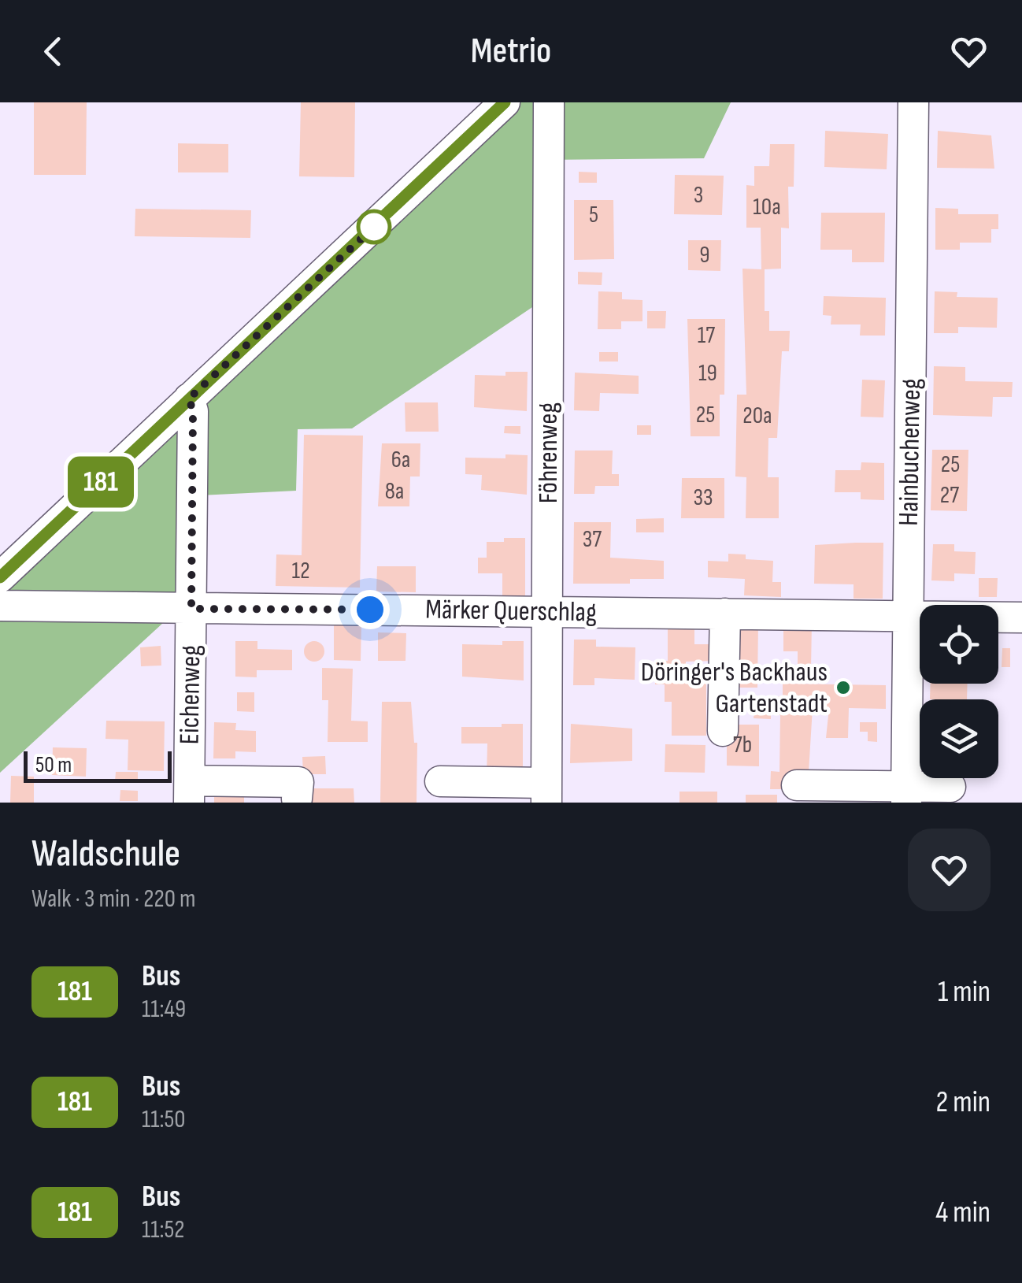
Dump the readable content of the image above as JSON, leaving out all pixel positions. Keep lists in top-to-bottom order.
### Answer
{
  "streets": {
    "street": [
      "Hainbuchenweg",
      "Föhrenweg",
      "Märker Querschlag",
      "Eichenweg"
    ]
  },
  "crossings": [
    ["Hainbuchenweg", "Märker Querschlag"],
    ["Föhrenweg", "Märker Querschlag"],
    ["Märker Querschlag", "Eichenweg"]
  ],
  "places": ["Döringer's Backhaus Gartenstadt"],
  "lines": ["bus line 181"],
  "house_numbers": [
    "3",
    "10a",
    "5",
    "9",
    "17",
    "19",
    "25",
    "20a",
    "6a",
    "25",
    "8a",
    "27",
    "33",
    "37",
    "12",
    "7b"
  ],
  "scale_bar": "50 m",
  "page": {
    "header": "Metrio",
    "on_map": "181",
    "scale": "50 m",
    "heading": ["Waldschule", "Walk · 3 min · 220 m"],
    "list": [
      {
        "mark": "181",
        "name": "Bus",
        "note": "11:49",
        "value": "1 min"
      },
      {
        "mark": "181",
        "name": "Bus",
        "note": "11:50",
        "value": "2 min"
      },
      {
        "mark": "181",
        "name": "Bus",
        "note": "11:52",
        "value": "4 min"
      }
    ]
  }
}
